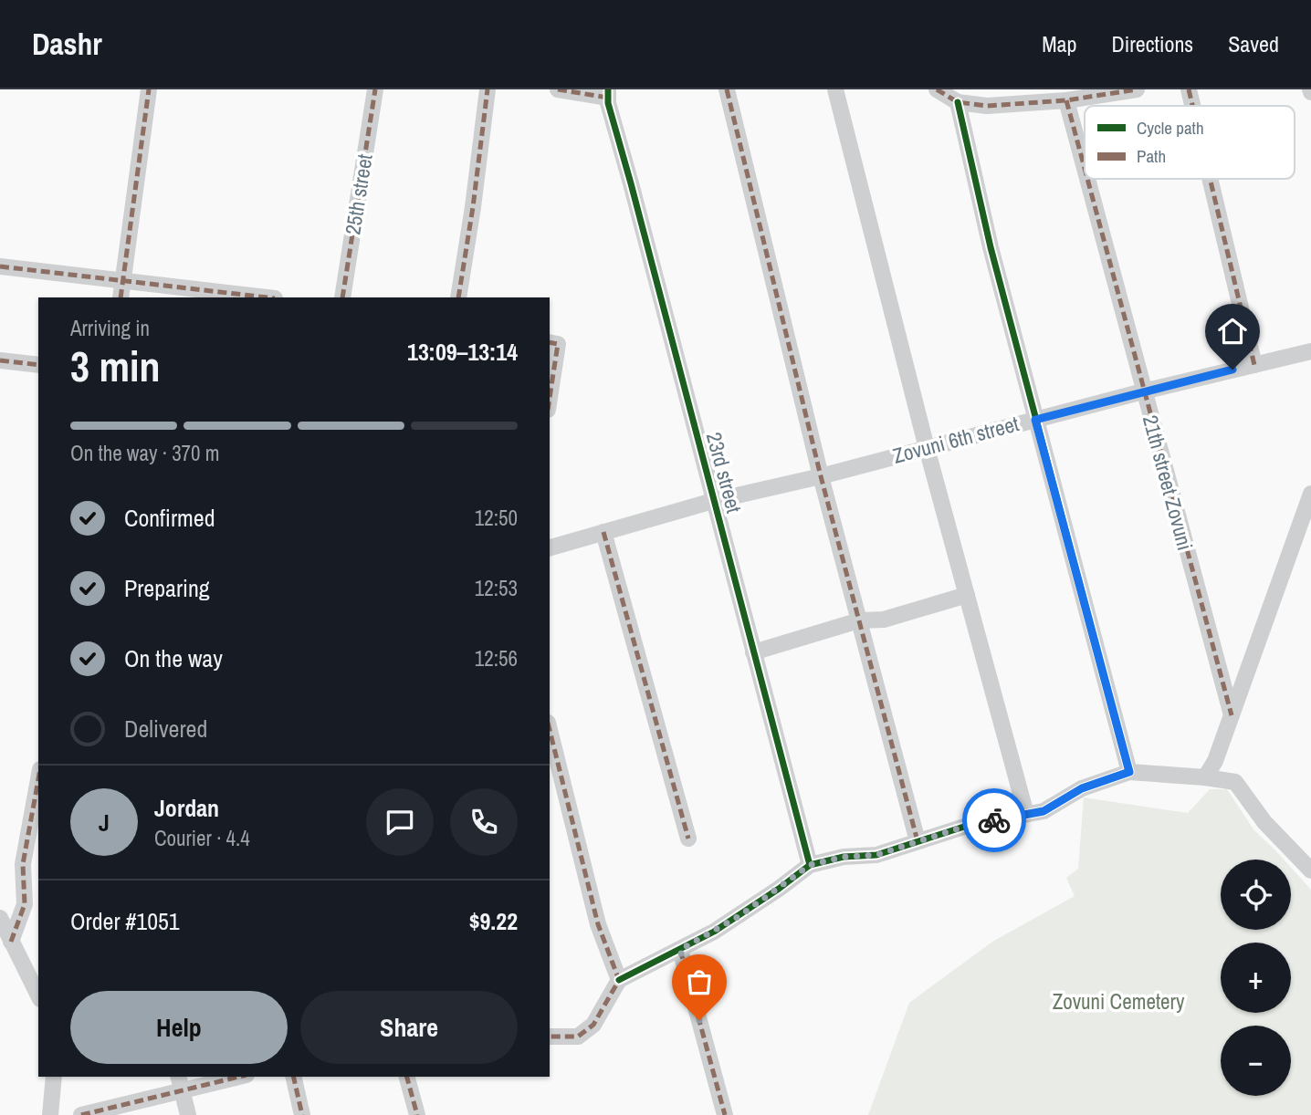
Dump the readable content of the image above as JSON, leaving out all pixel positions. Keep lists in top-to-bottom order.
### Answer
{
  "streets": {
    "street": [
      "25th street",
      "Zovuni 6th street",
      "23rd street",
      "21th street Zovuni"
    ]
  },
  "crossings": [
    ["Zovuni 6th street", "23rd street"],
    ["Zovuni 6th street", "21th street Zovuni"]
  ],
  "parks": ["Zovuni Cemetery"],
  "legend": ["Cycle path", "Path"],
  "page": {
    "header": "Dashr",
    "nav": ["Map", "Directions", "Saved"],
    "heading": ["3 min", "Arriving in", "13:09–13:14"],
    "panel": [
      "Jordan",
      "Courier · 4.4",
      "Order #1051",
      "$9.22"
    ],
    "bar": "On the way · 370 m",
    "list": [
      ["Confirmed", "12:50"],
      ["Preparing", "12:53"],
      ["On the way", "12:56"],
      "Delivered"
    ],
    "round": "J",
    "map_buttons": ["+", "−"],
    "buttons": ["Help", "Share"]
  }
}
